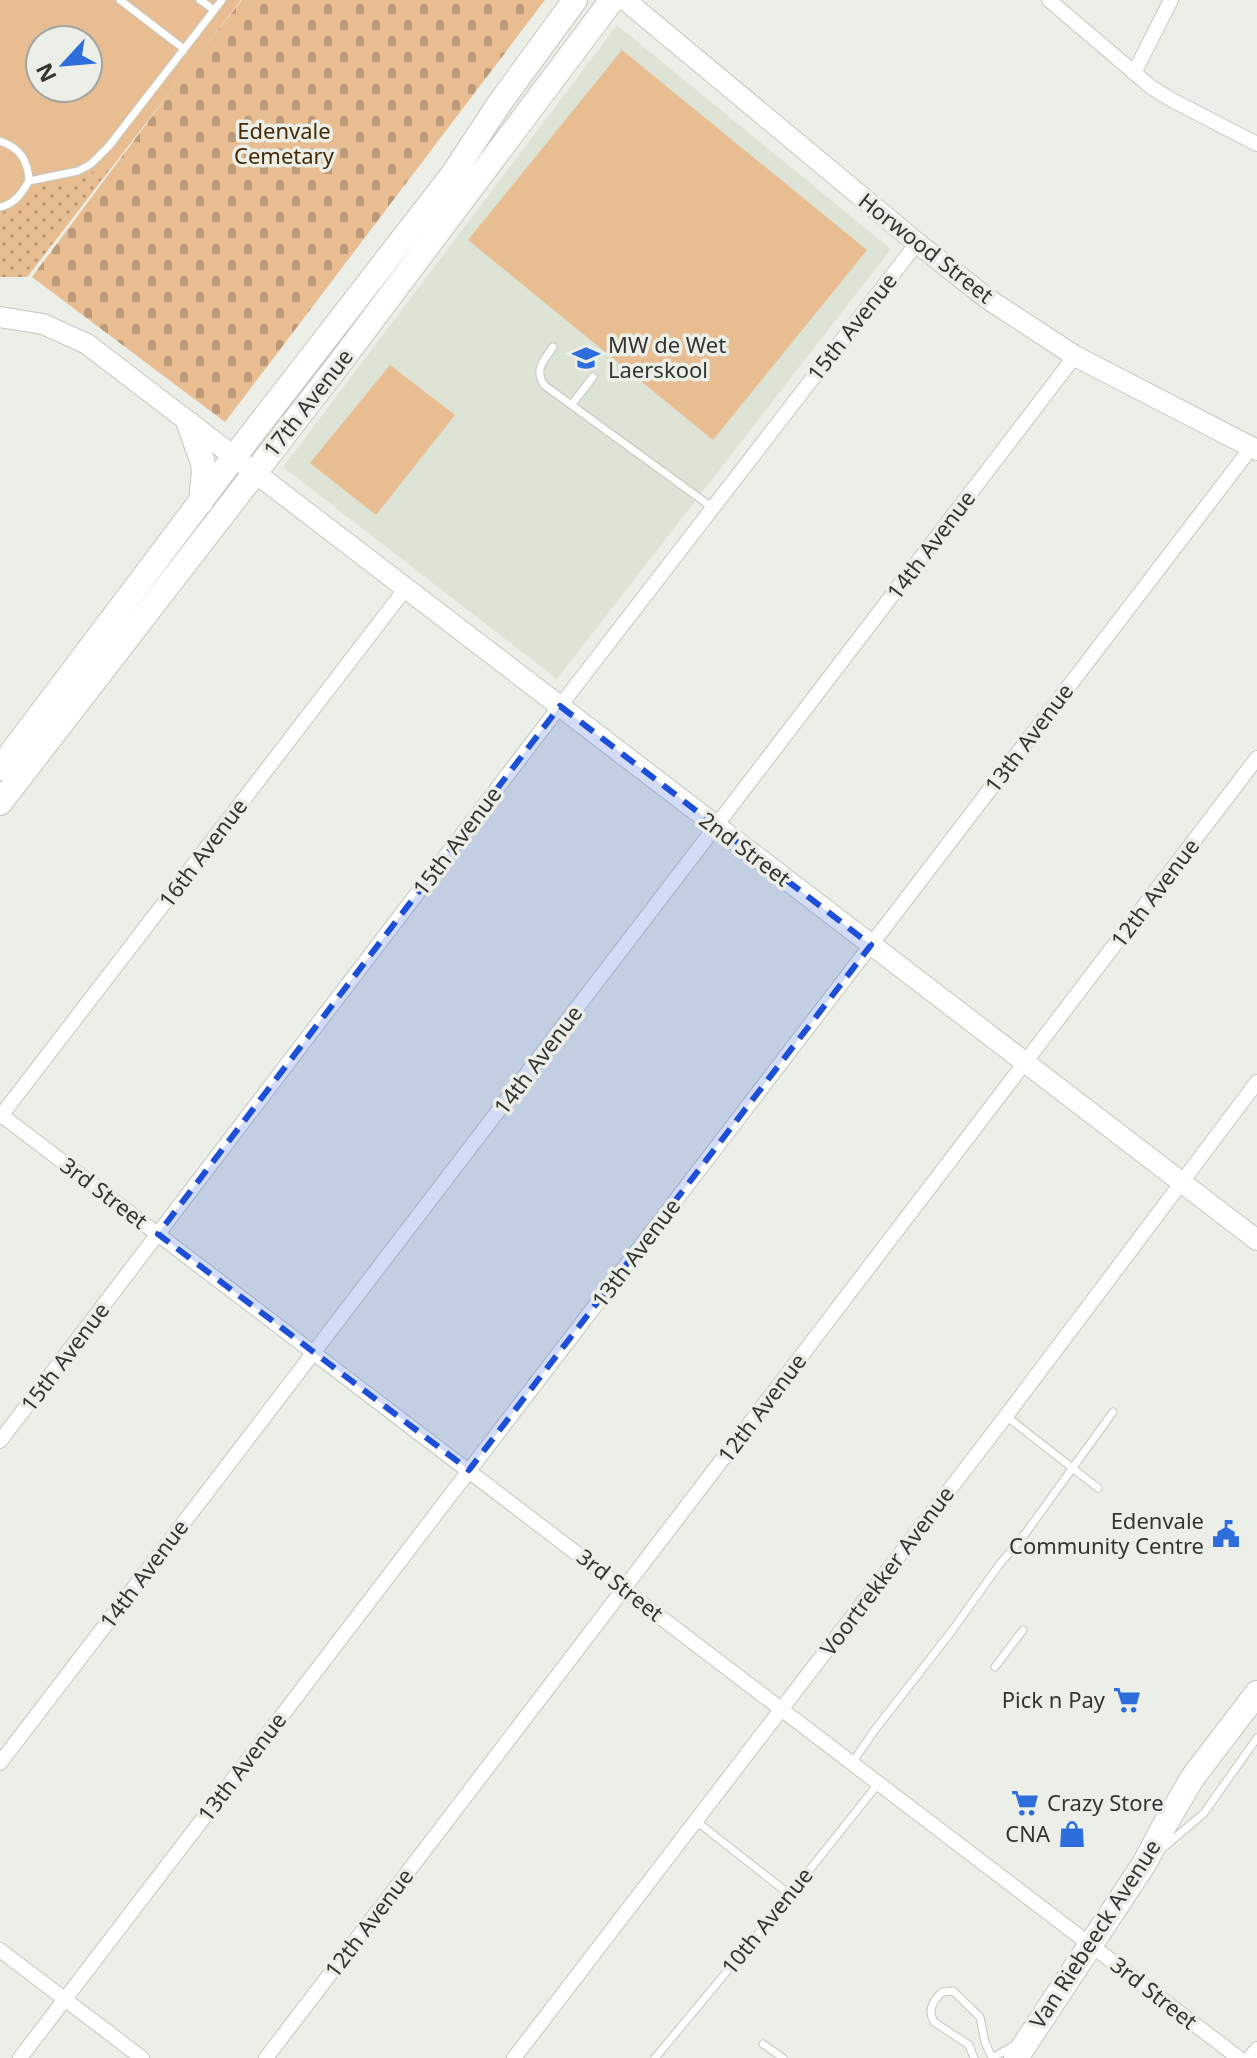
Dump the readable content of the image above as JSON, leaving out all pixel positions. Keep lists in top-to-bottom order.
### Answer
{
  "streets": {
    "main road": [
      "Horwood Street",
      "17th Avenue",
      "2nd Street",
      "Van Riebeeck Avenue"
    ],
    "street": [
      "15th Avenue",
      "14th Avenue",
      "13th Avenue",
      "16th Avenue",
      "12th Avenue",
      "3rd Street",
      "Voortrekker Avenue"
    ],
    "lane": ["10th Avenue"]
  },
  "crossings": [
    ["Horwood Street", "15th Avenue"],
    ["Horwood Street", "14th Avenue"],
    ["Horwood Street", "13th Avenue"],
    ["15th Avenue", "2nd Street"],
    ["15th Avenue", "3rd Street"],
    ["17th Avenue", "2nd Street"],
    ["14th Avenue", "2nd Street"],
    ["14th Avenue", "3rd Street"],
    ["13th Avenue", "2nd Street"],
    ["13th Avenue", "3rd Street"],
    ["2nd Street", "16th Avenue"],
    ["2nd Street", "12th Avenue"],
    ["2nd Street", "Voortrekker Avenue"],
    ["16th Avenue", "3rd Street"],
    ["12th Avenue", "3rd Street"],
    ["3rd Street", "Voortrekker Avenue"],
    ["3rd Street", "10th Avenue"],
    ["3rd Street", "Van Riebeeck Avenue"]
  ],
  "parks": ["Edenvale Cemetary"],
  "places": {
    "school or university": ["MW de Wet Laerskool"],
    "public building": ["Edenvale Community Centre"],
    "supermarket": ["Pick n Pay", "Crazy Store"],
    "shop": ["CNA"]
  },
  "north": "bottom left"
}
